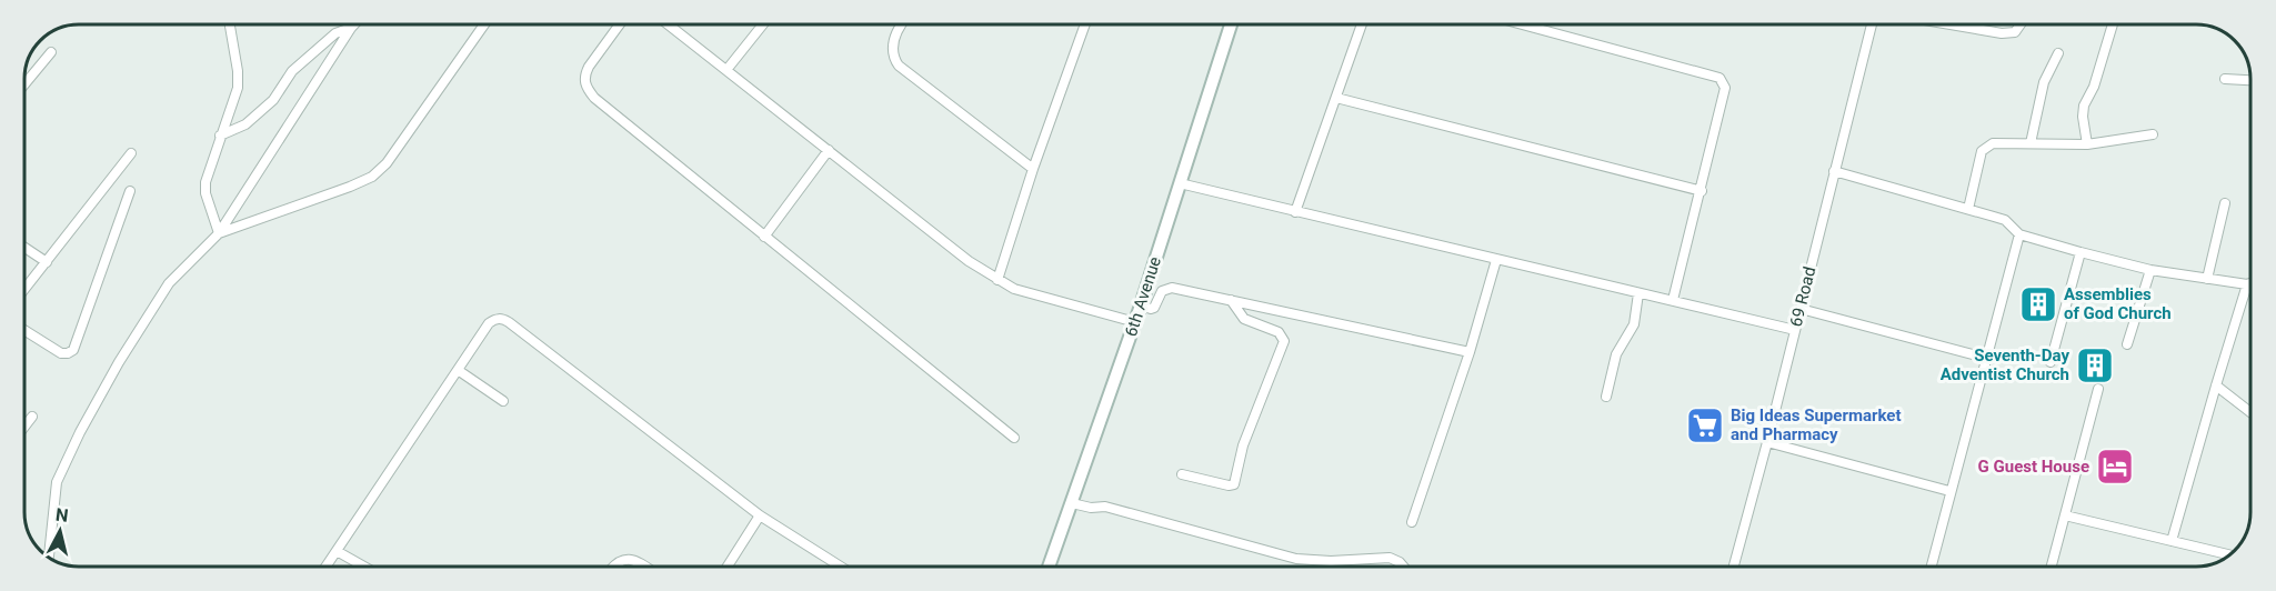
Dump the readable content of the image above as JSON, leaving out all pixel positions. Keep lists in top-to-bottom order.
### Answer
{
  "streets": {
    "street": ["6th Avenue", "69 Road"]
  },
  "places": {
    "building": ["Assemblies of God Church", "Seventh-Day Adventist Church"],
    "supermarket": ["Big Ideas Supermarket and Pharmacy"],
    "hotel": ["G Guest House"]
  },
  "north": "top"
}
